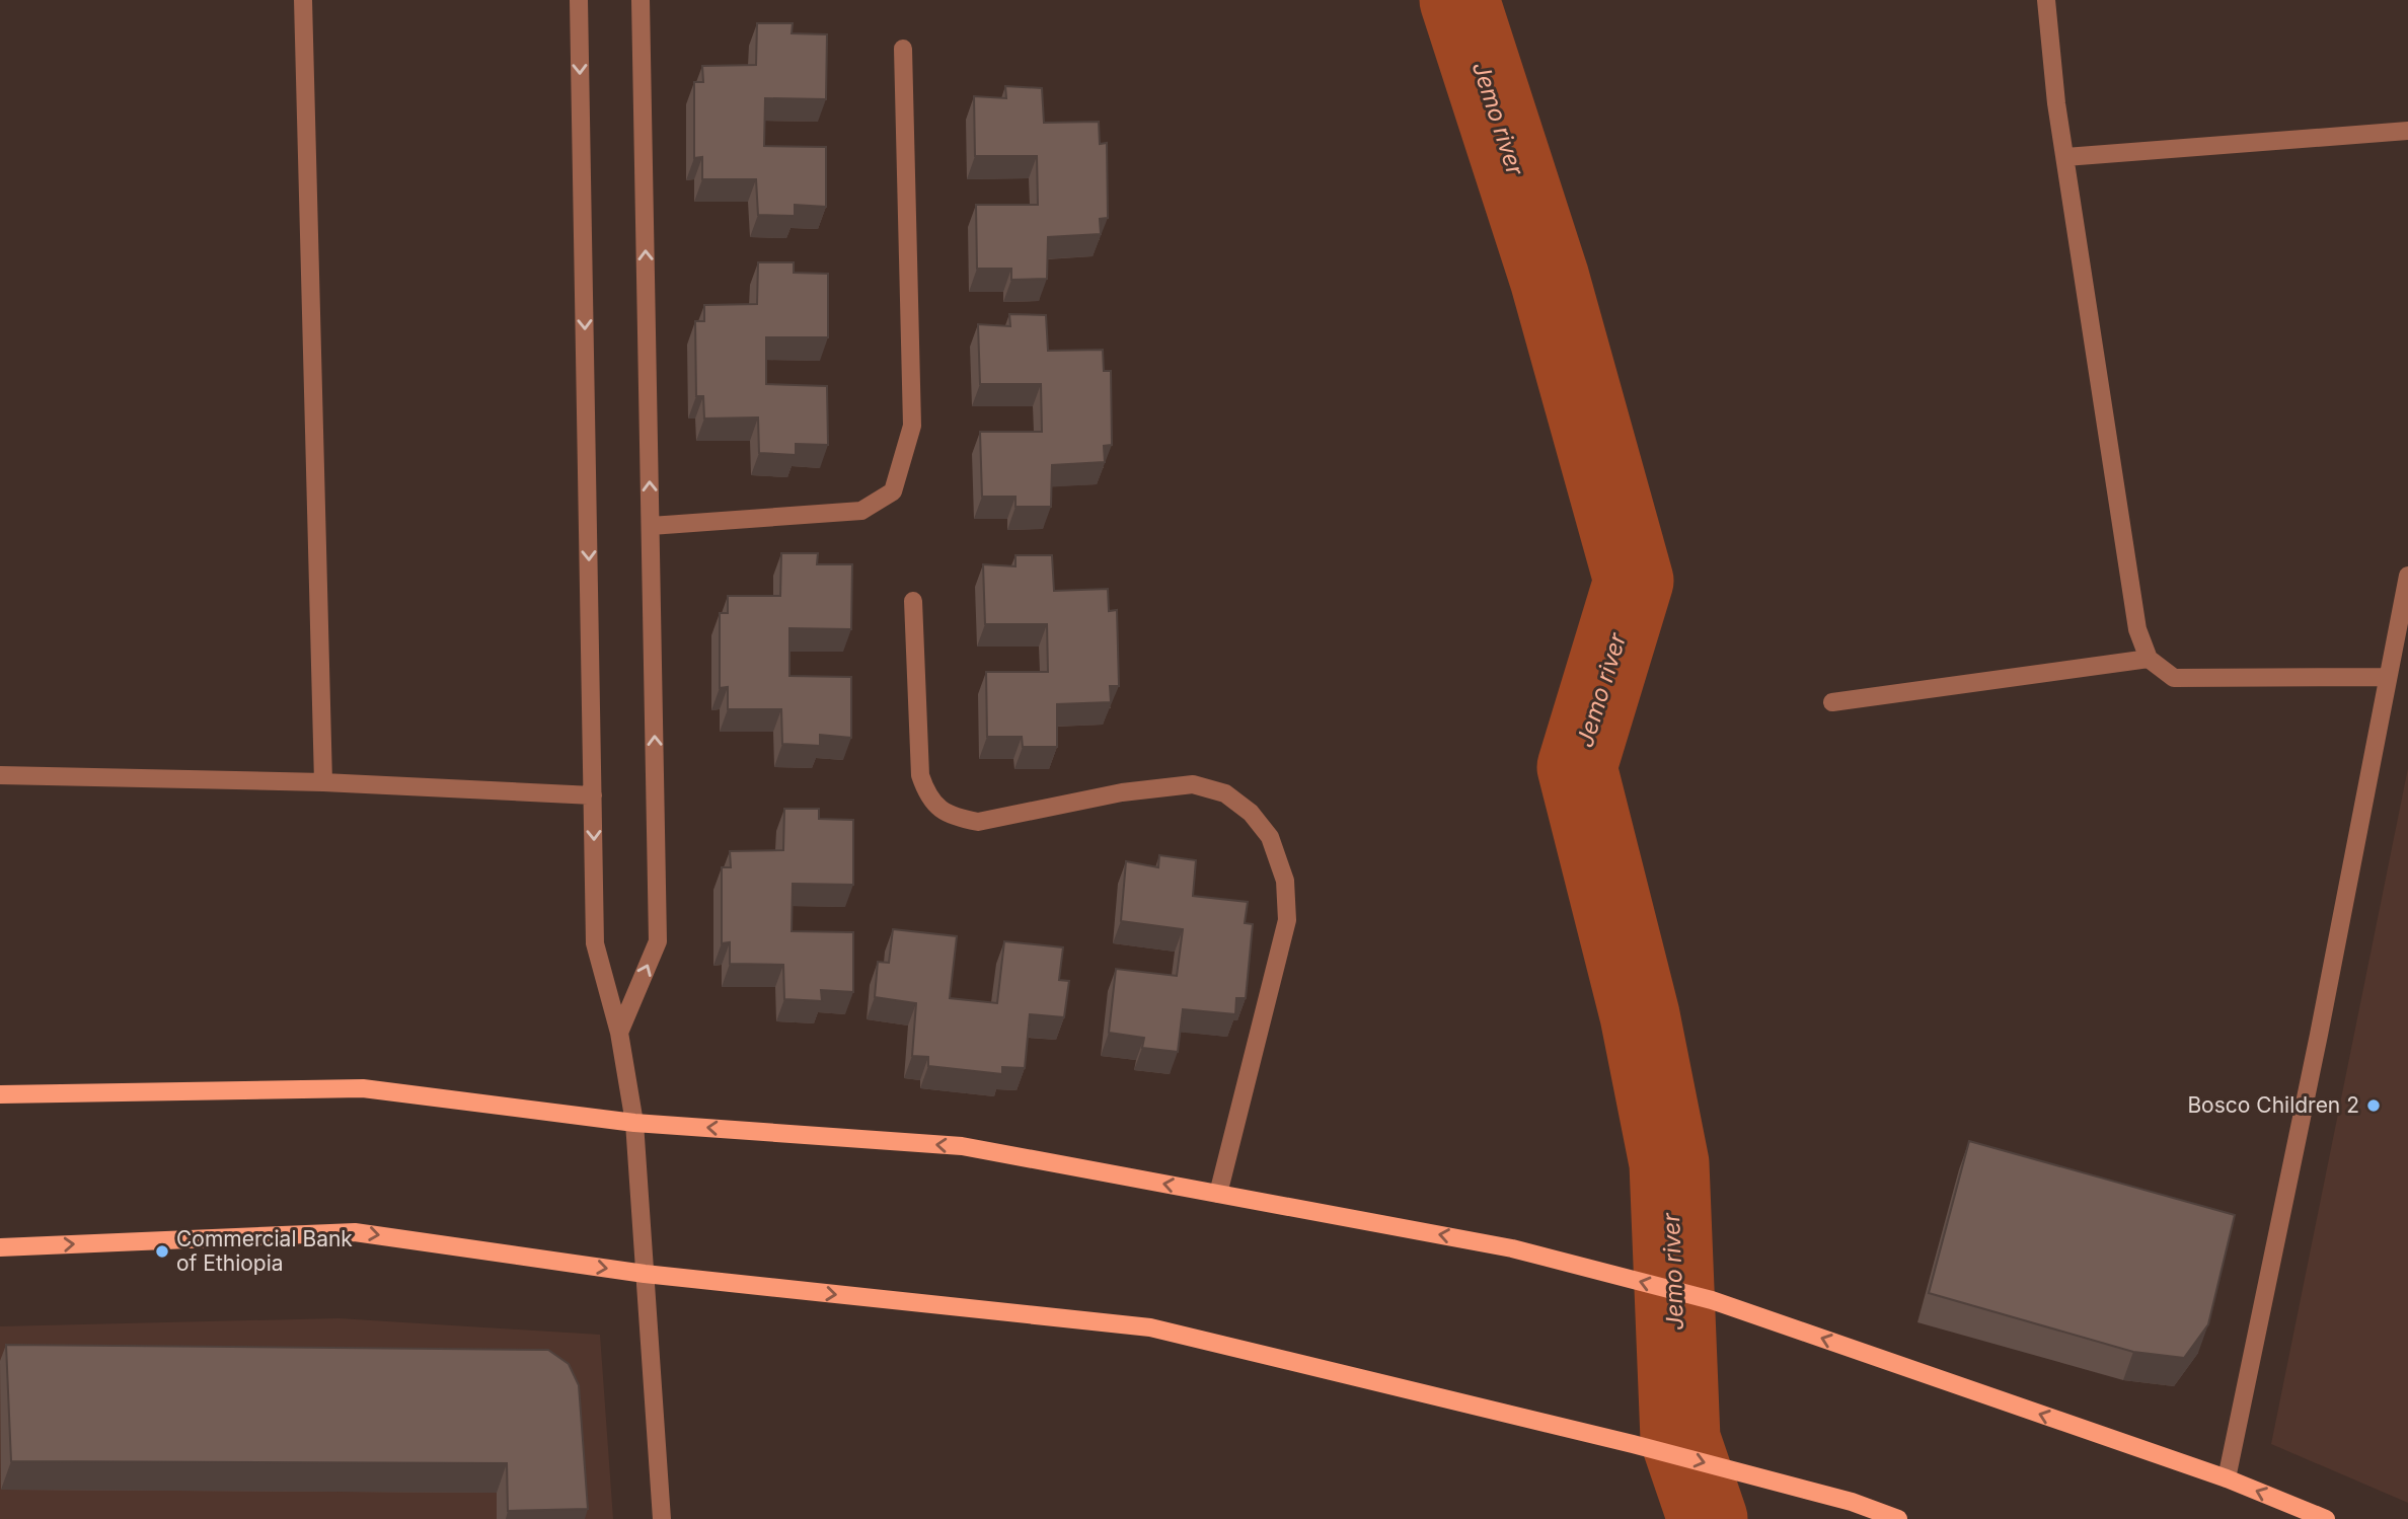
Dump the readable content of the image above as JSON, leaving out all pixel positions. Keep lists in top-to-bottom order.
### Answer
{
  "water": ["Jemo river"],
  "places": ["Bosco Children 2", "Commercial Bank of Ethiopia"]
}
